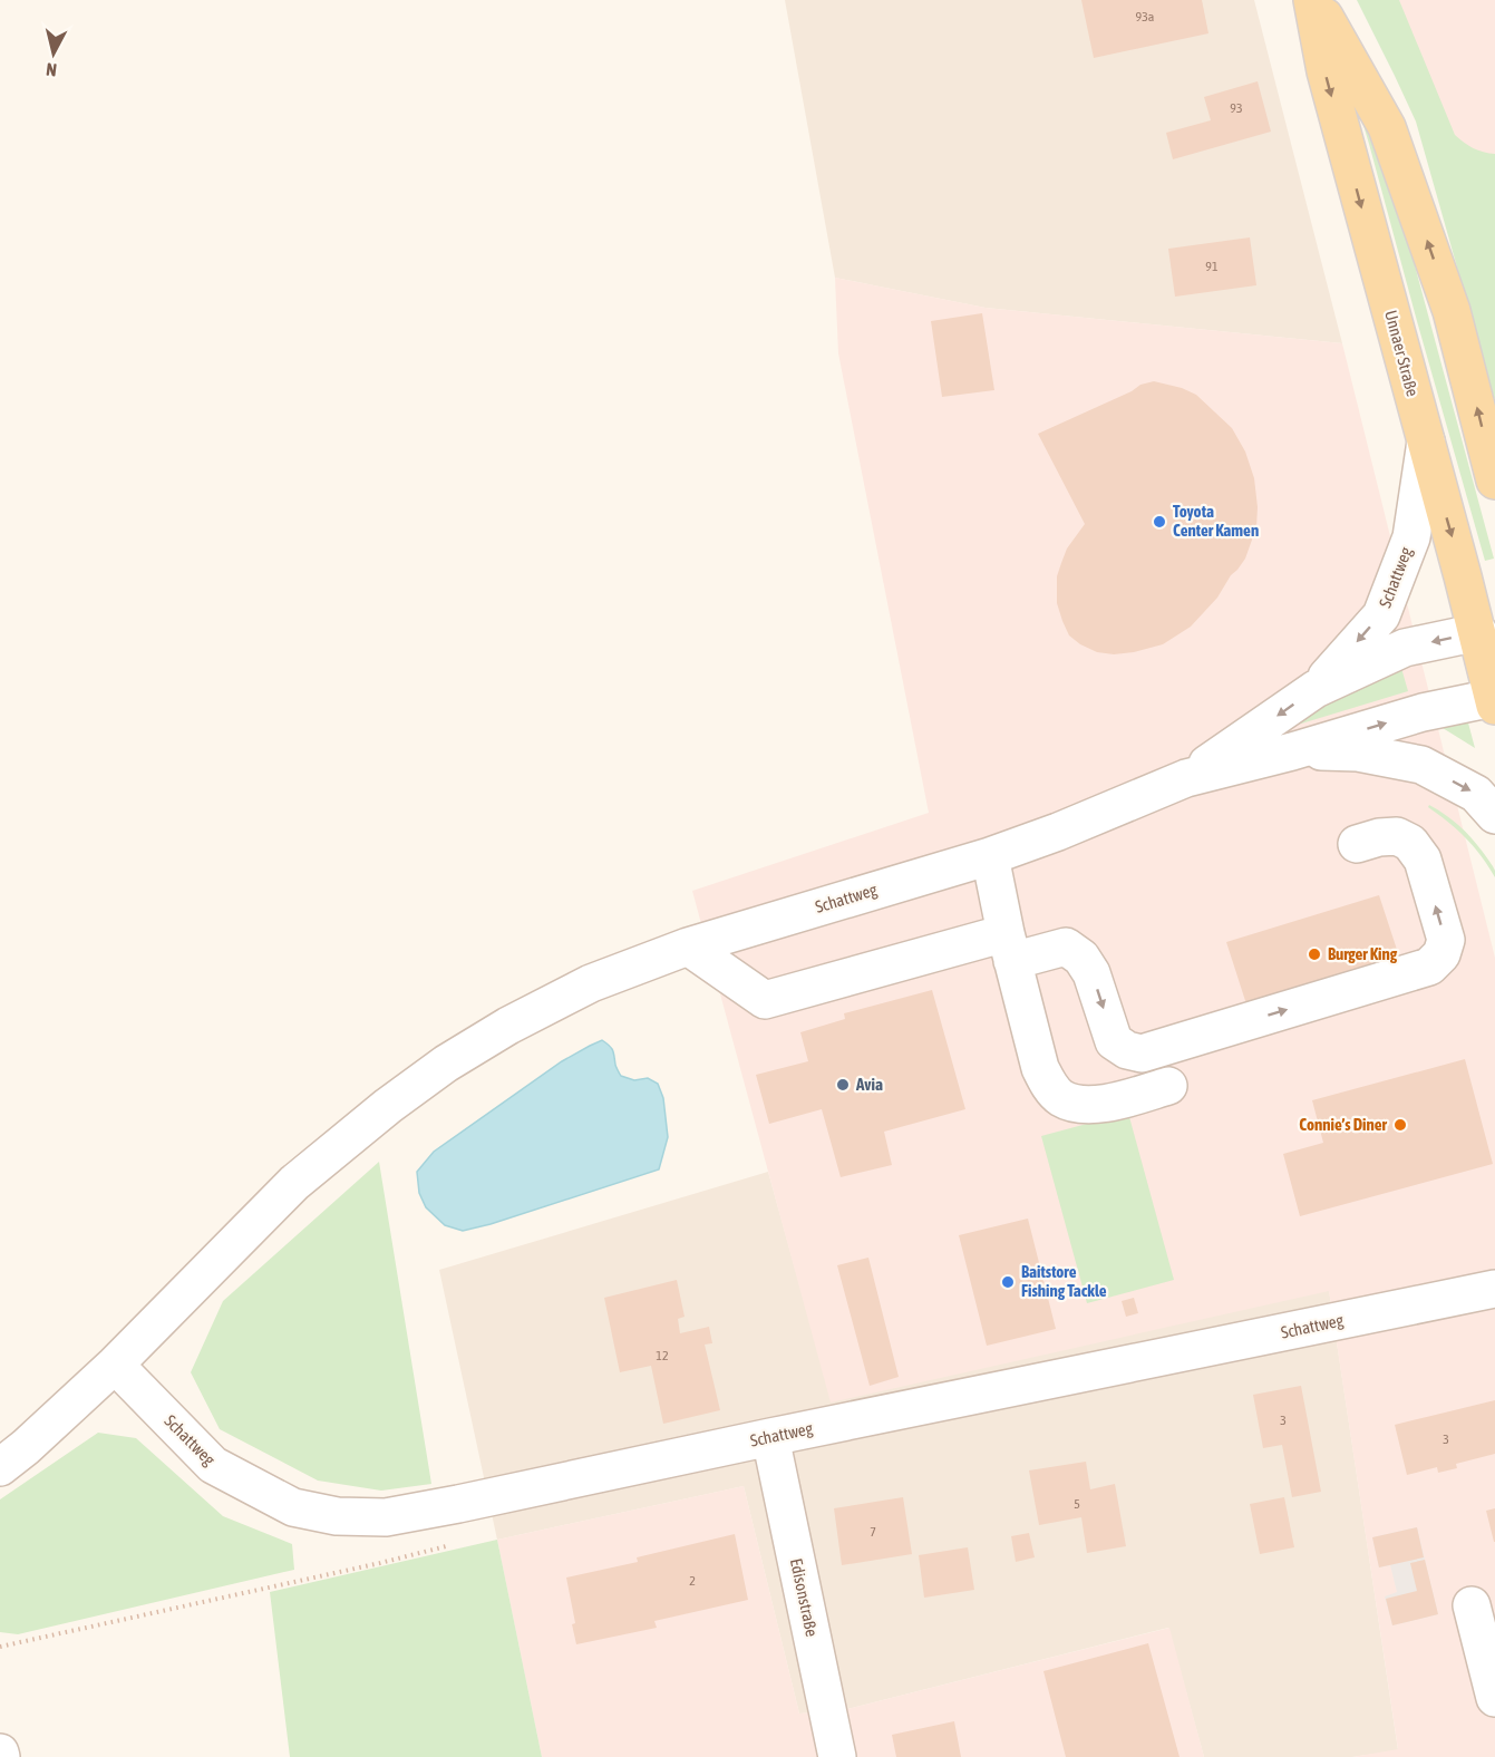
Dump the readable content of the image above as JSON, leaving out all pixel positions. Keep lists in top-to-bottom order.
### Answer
{
  "streets": {
    "main road": ["Unnaer Straße"],
    "street": ["Schattweg", "Edisonstraße"]
  },
  "crossings": [
    ["Unnaer Straße", "Schattweg"],
    ["Schattweg", "Edisonstraße"]
  ],
  "places": [
    "Toyota Center Kamen",
    "Burger King",
    "Avia",
    "Connie’s Diner",
    "Baitstore Fishing Tackle"
  ],
  "house_numbers": [
    "93a",
    "93",
    "91",
    "12",
    "3",
    "3",
    "5",
    "7",
    "2"
  ],
  "north": "bottom"
}
